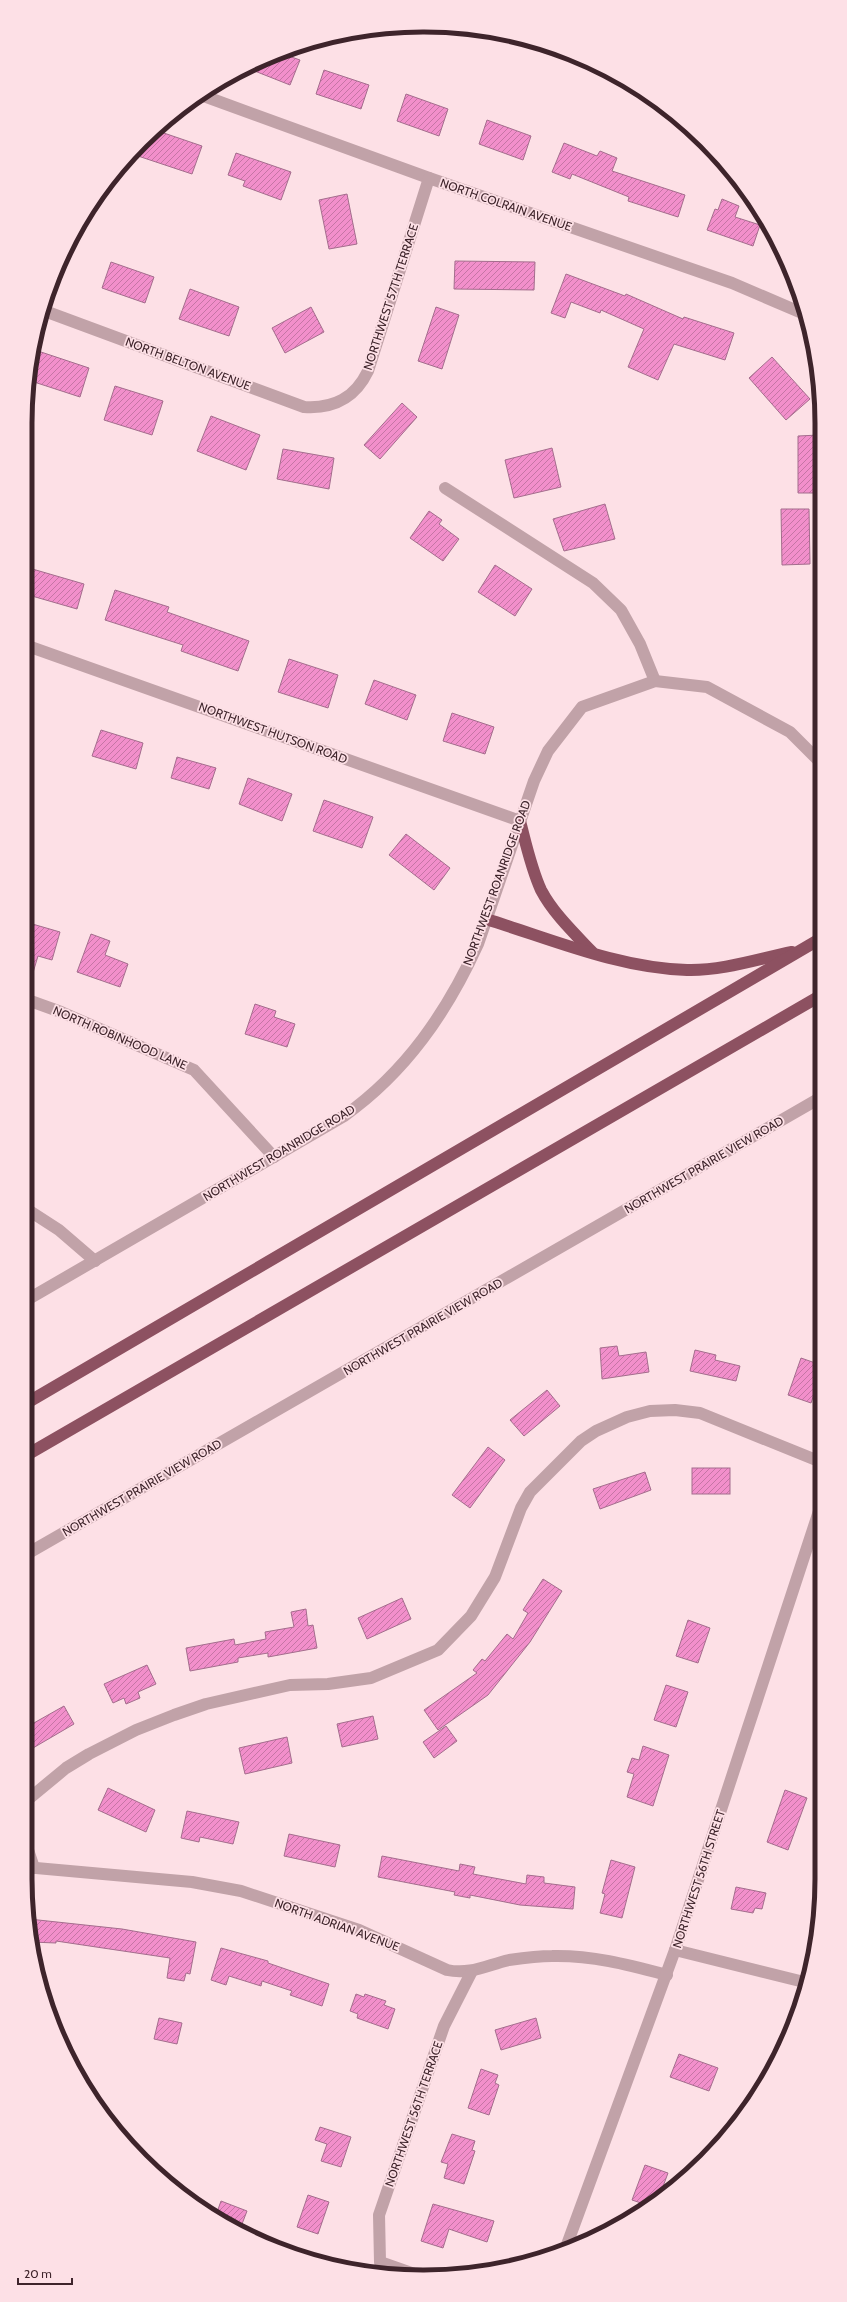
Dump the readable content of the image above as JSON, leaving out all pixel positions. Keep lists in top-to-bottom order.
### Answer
{
  "streets": {
    "street": [
      "NORTH COLRAIN AVENUE",
      "NORTHWEST 57TH TERRACE",
      "NORTH BELTON AVENUE",
      "NORTHWEST HUTSON ROAD",
      "NORTHWEST ROANRIDGE ROAD",
      "NORTH ROBINHOOD LANE",
      "NORTHWEST PRAIRIE VIEW ROAD",
      "NORTHWEST 56TH STREET",
      "NORTH ADRIAN AVENUE",
      "NORTHWEST 56TH TERRACE"
    ]
  },
  "crossings": [
    ["NORTH COLRAIN AVENUE", "NORTHWEST 57TH TERRACE"],
    ["NORTHWEST 57TH TERRACE", "NORTH BELTON AVENUE"],
    ["NORTHWEST HUTSON ROAD", "NORTHWEST ROANRIDGE ROAD"],
    ["NORTHWEST ROANRIDGE ROAD", "NORTH ROBINHOOD LANE"],
    ["NORTHWEST 56TH STREET", "NORTH ADRIAN AVENUE"],
    ["NORTH ADRIAN AVENUE", "NORTHWEST 56TH TERRACE"]
  ],
  "scale_bar": "20 m"
}
